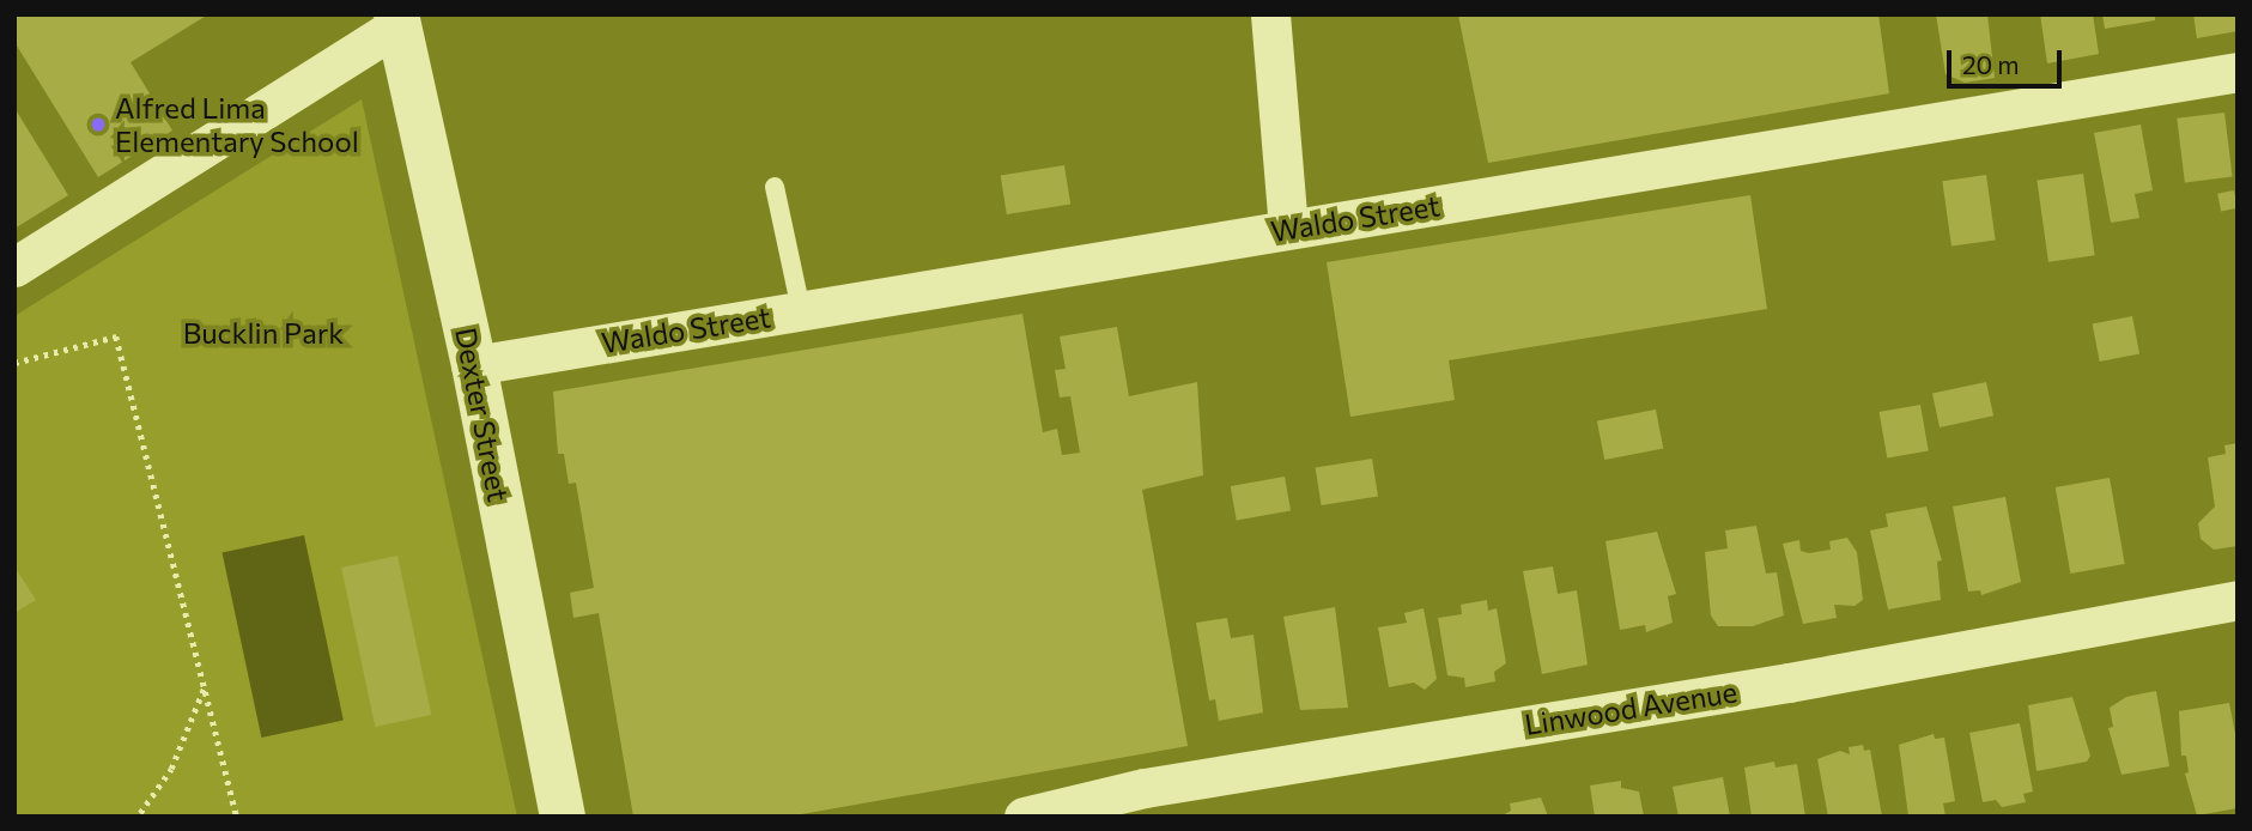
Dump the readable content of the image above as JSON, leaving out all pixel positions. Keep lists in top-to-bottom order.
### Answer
{
  "streets": {
    "street": ["Waldo Street", "Dexter Street", "Linwood Avenue"]
  },
  "crossings": [
    ["Waldo Street", "Dexter Street"]
  ],
  "parks": ["Bucklin Park"],
  "places": ["Alfred Lima Elementary School"],
  "scale_bar": "20 m"
}
